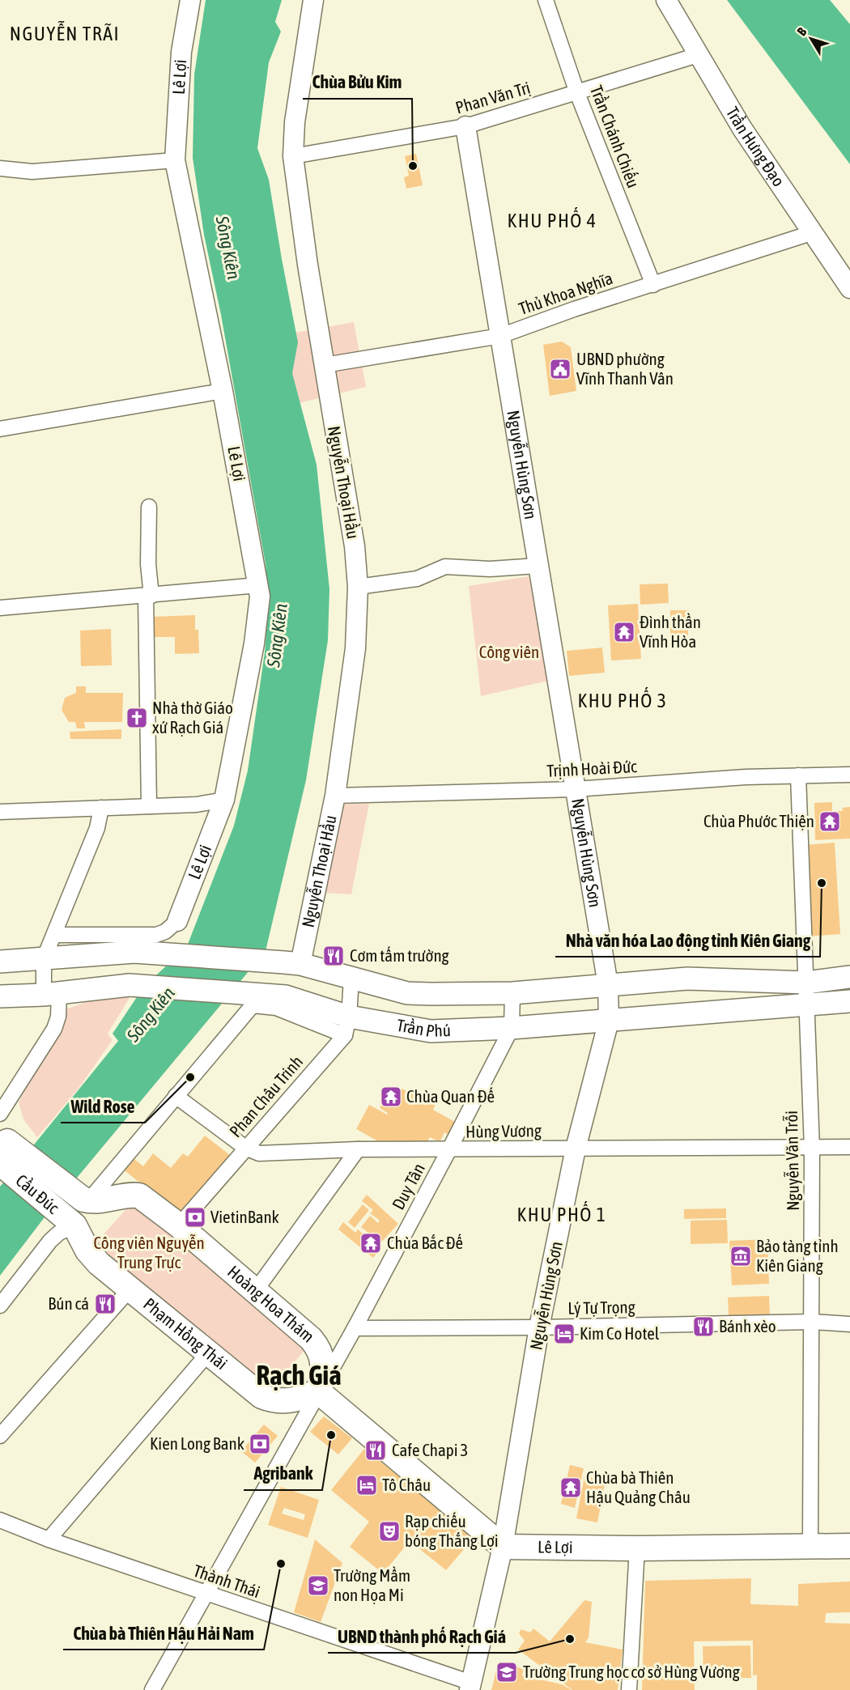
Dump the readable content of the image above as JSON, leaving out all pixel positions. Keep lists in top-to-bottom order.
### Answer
{
  "streets": {
    "main road": [
      "Lê Lợi",
      "Trần Phú",
      "Cầu Đúc",
      "Hoàng Hoa Thám",
      "Phạm Hồng Thái"
    ],
    "street": [
      "Phan Văn Trị",
      "Trần Chánh Chiếu",
      "Trần Hưng Đạo",
      "Thủ Khoa Nghĩa",
      "Nguyễn Hùng Sơn",
      "Nguyễn Thoại Hầu",
      "Trịnh Hoài Đức",
      "Phan Châu Trinh",
      "Hùng Vương",
      "Nguyễn Văn Trỗi",
      "Duy Tân",
      "Lý Tự Trọng",
      "Thành Thái"
    ]
  },
  "crossings": [
    ["Lê Lợi", "Nguyễn Hùng Sơn"],
    ["Lê Lợi", "Nguyễn Văn Trỗi"],
    ["Phan Văn Trị", "Trần Chánh Chiếu"],
    ["Phan Văn Trị", "Trần Hưng Đạo"],
    ["Phan Văn Trị", "Nguyễn Hùng Sơn"],
    ["Phan Văn Trị", "Nguyễn Thoại Hầu"],
    ["Trần Chánh Chiếu", "Thủ Khoa Nghĩa"],
    ["Trần Hưng Đạo", "Thủ Khoa Nghĩa"],
    ["Thủ Khoa Nghĩa", "Nguyễn Hùng Sơn"],
    ["Thủ Khoa Nghĩa", "Nguyễn Thoại Hầu"],
    ["Nguyễn Hùng Sơn", "Trịnh Hoài Đức"],
    ["Nguyễn Hùng Sơn", "Trần Phú"],
    ["Nguyễn Hùng Sơn", "Hùng Vương"],
    ["Nguyễn Hùng Sơn", "Lý Tự Trọng"],
    ["Nguyễn Hùng Sơn", "Thành Thái"],
    ["Nguyễn Thoại Hầu", "Trịnh Hoài Đức"],
    ["Nguyễn Thoại Hầu", "Trần Phú"],
    ["Trịnh Hoài Đức", "Nguyễn Văn Trỗi"],
    ["Trần Phú", "Phan Châu Trinh"],
    ["Trần Phú", "Nguyễn Văn Trỗi"],
    ["Trần Phú", "Duy Tân"],
    ["Phan Châu Trinh", "Hùng Vương"],
    ["Phan Châu Trinh", "Hoàng Hoa Thám"],
    ["Hùng Vương", "Nguyễn Văn Trỗi"],
    ["Hùng Vương", "Duy Tân"],
    ["Nguyễn Văn Trỗi", "Lý Tự Trọng"],
    ["Duy Tân", "Hoàng Hoa Thám"],
    ["Duy Tân", "Lý Tự Trọng"],
    ["Duy Tân", "Phạm Hồng Thái"],
    ["Duy Tân", "Thành Thái"],
    ["Cầu Đúc", "Hoàng Hoa Thám"],
    ["Cầu Đúc", "Phạm Hồng Thái"],
    ["Hoàng Hoa Thám", "Phạm Hồng Thái"]
  ],
  "districts": [
    "NGUYỄN TRÃI",
    "KHU PHỐ 4",
    "KHU PHỐ 3",
    "KHU PHỐ 1",
    "Rạch Giá"
  ],
  "water": ["Sông Kiên"],
  "parks": ["Công viên", "Công viên Nguyễn Trung Trực"],
  "places": {
    "other": [
      "Chùa Bửu Kim",
      "Nhà văn hóa Lao động tỉnh Kiên Giang",
      "Wild Rose",
      "Agribank",
      "Chùa bà Thiên Hậu Hải Nam",
      "UBND thành phố Rạch Giá"
    ],
    "public building": ["UBND phường Vĩnh Thanh Vân"],
    "temple": [
      "Đình thần Vĩnh Hòa",
      "Chùa Phước Thiện",
      "Chùa Quan Đế",
      "Chùa Bắc Đế",
      "Chùa bà Thiên Hậu Quảng Châu"
    ],
    "church": ["Nhà thờ Giáo xứ Rạch Giá"],
    "restaurant": [
      "Cơm tấm trường",
      "Bún cá",
      "Bánh xèo",
      "Cafe Chapi 3"
    ],
    "bank": ["VietinBank", "Kien Long Bank"],
    "museum": ["Bảo tàng tỉnh Kiên Giang"],
    "hotel": ["Kim Co Hotel", "Tô Châu"],
    "theatre": ["Rạp chiếu bóng Thắng Lợi"],
    "school or university": ["Trường Mầm non Họa Mi", "Trường Trung học cơ sở Hùng Vương"]
  },
  "north": "top left"
}
